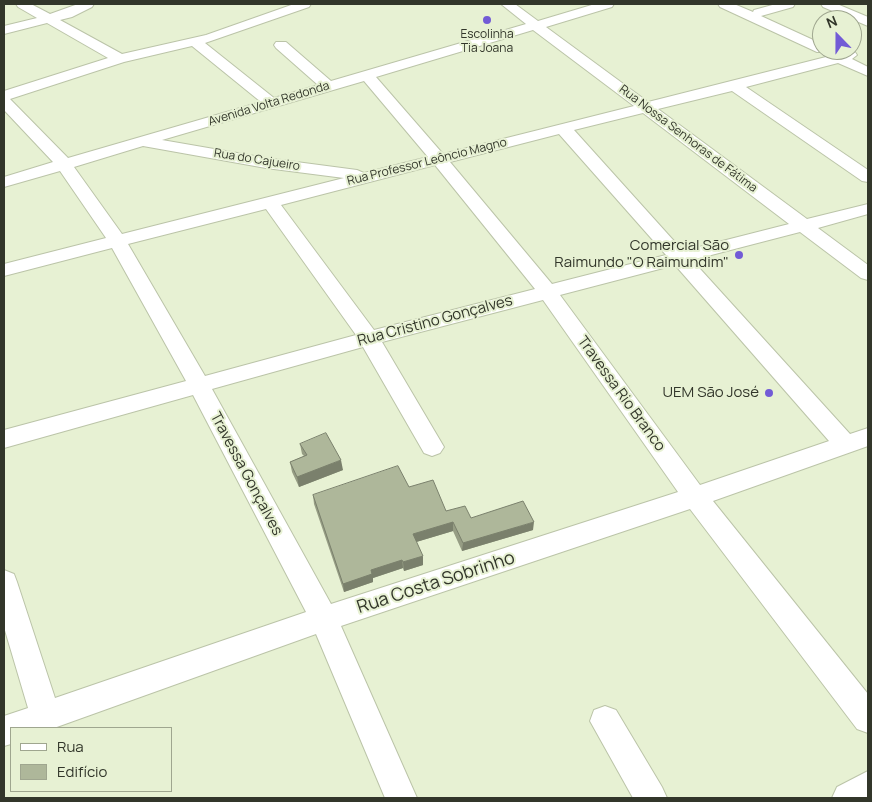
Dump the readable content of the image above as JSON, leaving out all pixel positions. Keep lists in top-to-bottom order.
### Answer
{
  "streets": {
    "street": [
      "Avenida Volta Redonda",
      "Rua Nossa Senhoras de Fátima",
      "Rua do Cajueiro",
      "Rua Professor Leôncio Magno",
      "Rua Cristino Gonçalves",
      "Travessa Rio Branco",
      "Travessa Gonçalves",
      "Rua Costa Sobrinho"
    ]
  },
  "crossings": [
    ["Avenida Volta Redonda", "Rua Nossa Senhoras de Fátima"],
    ["Avenida Volta Redonda", "Rua do Cajueiro"],
    ["Avenida Volta Redonda", "Travessa Rio Branco"],
    ["Avenida Volta Redonda", "Travessa Gonçalves"],
    ["Rua Nossa Senhoras de Fátima", "Rua Professor Leôncio Magno"],
    ["Rua Nossa Senhoras de Fátima", "Rua Cristino Gonçalves"],
    ["Rua do Cajueiro", "Rua Professor Leôncio Magno"],
    ["Rua Professor Leôncio Magno", "Travessa Rio Branco"],
    ["Rua Professor Leôncio Magno", "Travessa Gonçalves"],
    ["Rua Cristino Gonçalves", "Travessa Rio Branco"],
    ["Rua Cristino Gonçalves", "Travessa Gonçalves"],
    ["Travessa Rio Branco", "Rua Costa Sobrinho"],
    ["Travessa Gonçalves", "Rua Costa Sobrinho"]
  ],
  "places": ["Escolinha Tia Joana", "Comercial São Raimundo \"O Raimundim\"", "UEM São José"],
  "legend": ["Rua", "Edifício"],
  "north": "top"
}
